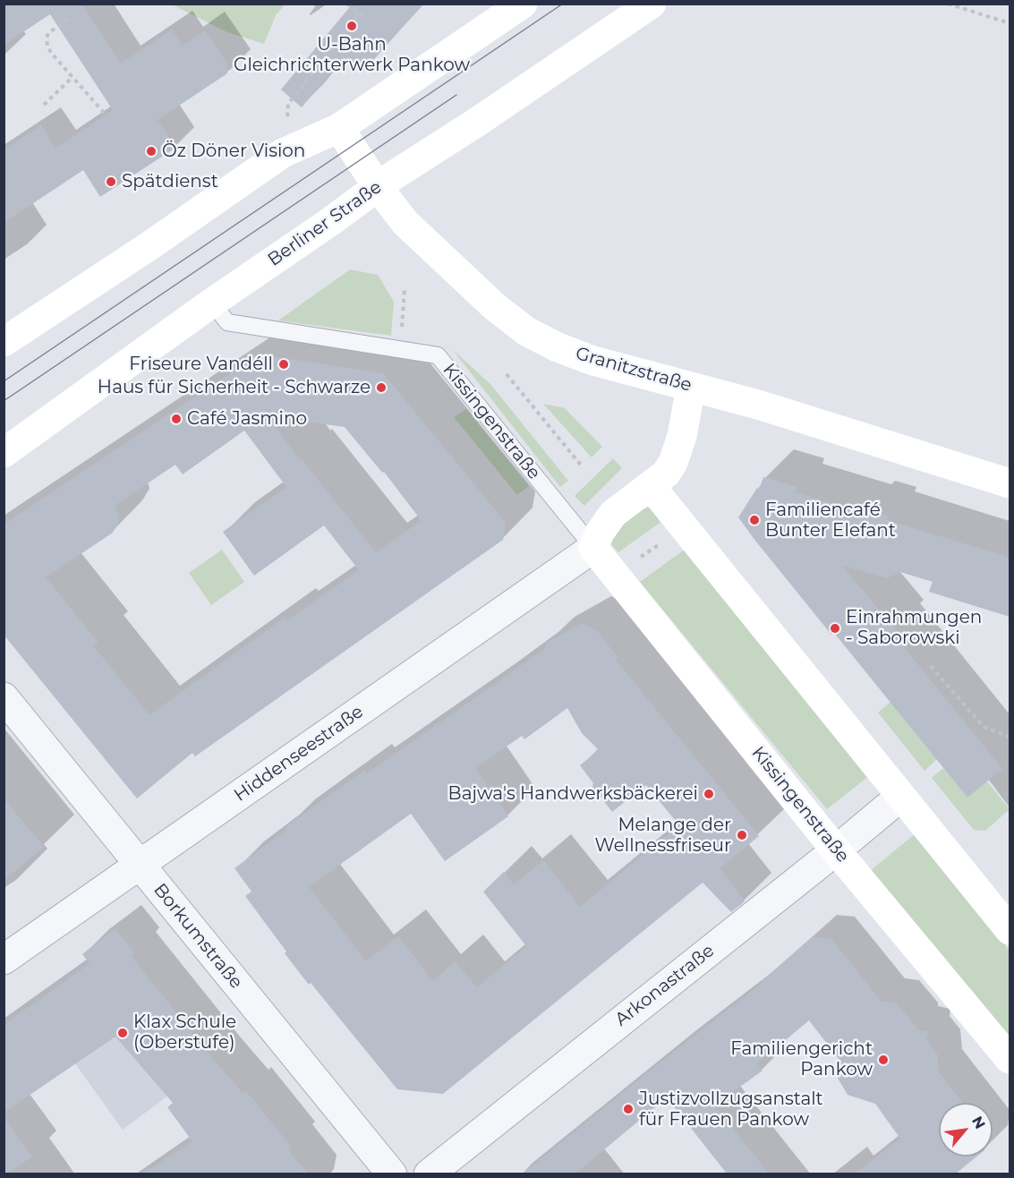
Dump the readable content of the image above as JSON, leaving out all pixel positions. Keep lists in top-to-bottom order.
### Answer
{
  "streets": {
    "main road": ["Berliner Straße", "Granitzstraße", "Kissingenstraße"],
    "street": ["Hiddenseestraße", "Borkumstraße", "Arkonastraße"]
  },
  "crossings": [
    ["Berliner Straße", "Granitzstraße"],
    ["Berliner Straße", "Kissingenstraße"],
    ["Kissingenstraße", "Hiddenseestraße"],
    ["Kissingenstraße", "Arkonastraße"],
    ["Hiddenseestraße", "Borkumstraße"]
  ],
  "places": [
    "U-Bahn Gleichrichterwerk Pankow",
    "Öz Döner Vision",
    "Spätdienst",
    "Friseure Vandéll",
    "Haus für Sicherheit - Schwarze",
    "Café Jasmino",
    "Familiencafé Bunter Elefant",
    "Einrahmungen - Saborowski",
    "Bajwa's Handwerksbäckerei",
    "Melange der Wellnessfriseur",
    "Klax Schule (Oberstufe)",
    "Familiengericht Pankow",
    "Justizvollzugsanstalt für Frauen Pankow"
  ],
  "north": "top right"
}
